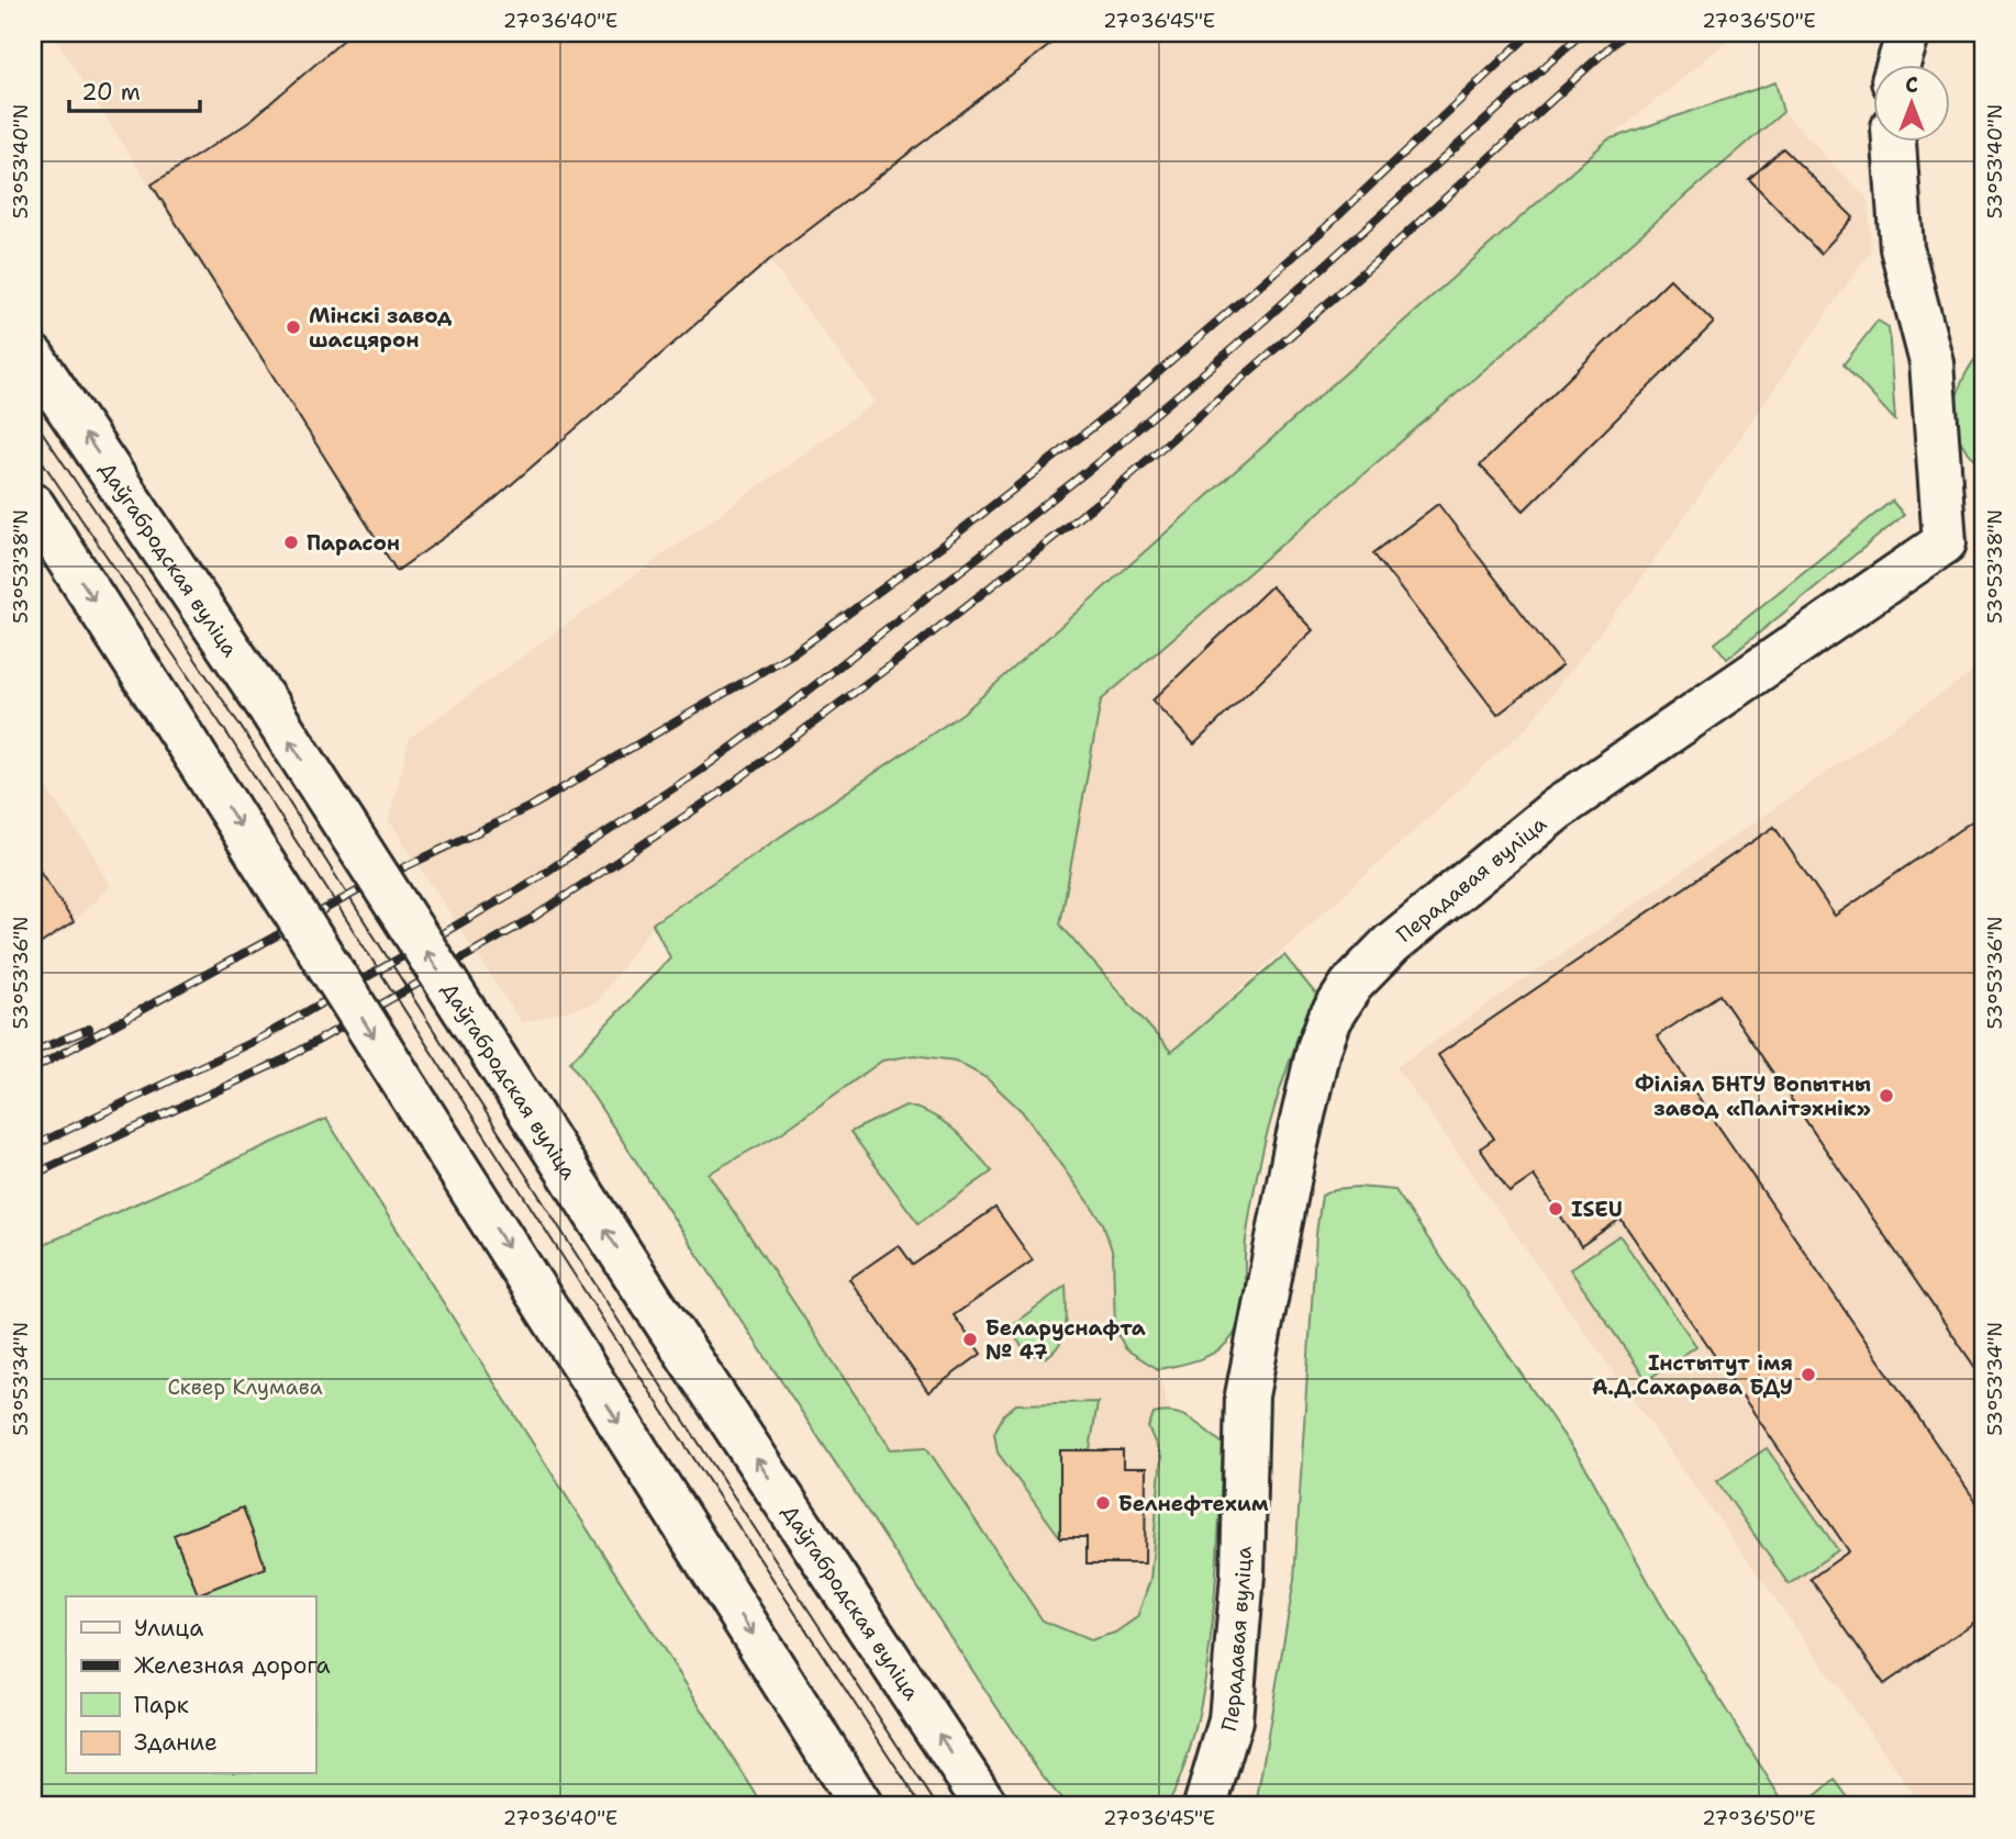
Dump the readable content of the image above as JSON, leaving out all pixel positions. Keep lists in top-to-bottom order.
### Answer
{
  "streets": {
    "main road": ["Даўгабродская вуліца", "Перадавая вуліца"]
  },
  "parks": ["Сквер Клумава"],
  "places": [
    "Мінскі завод шасцярон",
    "Парасон",
    "Філіял БНТУ Вопытны завод «Палітэхнік»",
    "ISEU",
    "Беларуснафта № 47",
    "Інстытут імя А.Д.Сахарава БДУ",
    "Белнефтехим"
  ],
  "legend": [
    "Улица",
    "Железная дорога",
    "Парк",
    "Здание"
  ],
  "scale_bar": "20 m",
  "north": "top",
  "coordinates": [
    "27°36'40\"E",
    "27°36'45\"E",
    "27°36'50\"E",
    "53°53'40\"N",
    "53°53'38\"N",
    "53°53'36\"N",
    "53°53'34\"N"
  ]
}
